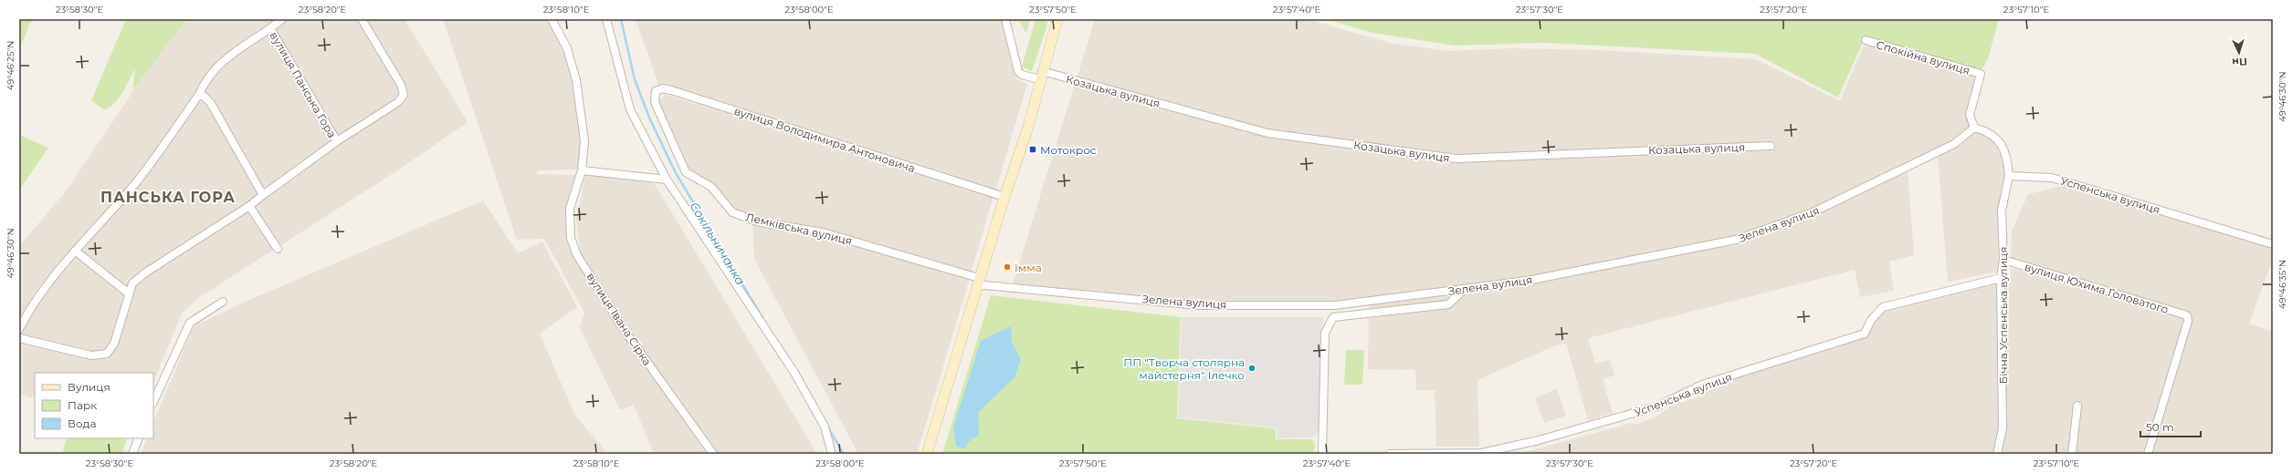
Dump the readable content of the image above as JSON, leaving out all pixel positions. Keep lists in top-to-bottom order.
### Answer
{
  "streets": {
    "street": [
      "Спокійна вулиця",
      "вулиця Панська Гора",
      "Козацька вулиця",
      "вулиця Володимира Антоновича",
      "Успенська вулиця",
      "Зелена вулиця",
      "Лемківська вулиця",
      "вулиця Юхима Головатого",
      "Бічна Успенська вулиця",
      "вулиця Івана Сірка"
    ]
  },
  "crossings": [
    ["Спокійна вулиця", "Зелена вулиця"],
    ["вулиця Володимира Антоновича", "Лемківська вулиця"],
    ["Успенська вулиця", "Бічна Успенська вулиця"],
    ["Зелена вулиця", "Лемківська вулиця"],
    ["вулиця Юхима Головатого", "Бічна Успенська вулиця"]
  ],
  "districts": ["ПАНСЬКА ГОРА"],
  "water": ["Сокільничанка"],
  "places": {
    "transit": ["Мотокрос"],
    "other": ["Імма", "ПП \"Творча столярна майстерня\" Ілечко"]
  },
  "legend": ["Вулиця", "Парк", "Вода"],
  "scale_bar": "50 m",
  "north": "bottom",
  "coordinates": [
    "23°58'30\"E",
    "23°58'20\"E",
    "23°58'10\"E",
    "23°58'00\"E",
    "23°57'50\"E",
    "23°57'40\"E",
    "23°57'30\"E",
    "23°57'20\"E",
    "23°57'10\"E",
    "49°46'25\"N",
    "49°46'30\"N",
    "49°46'35\"N"
  ]
}
